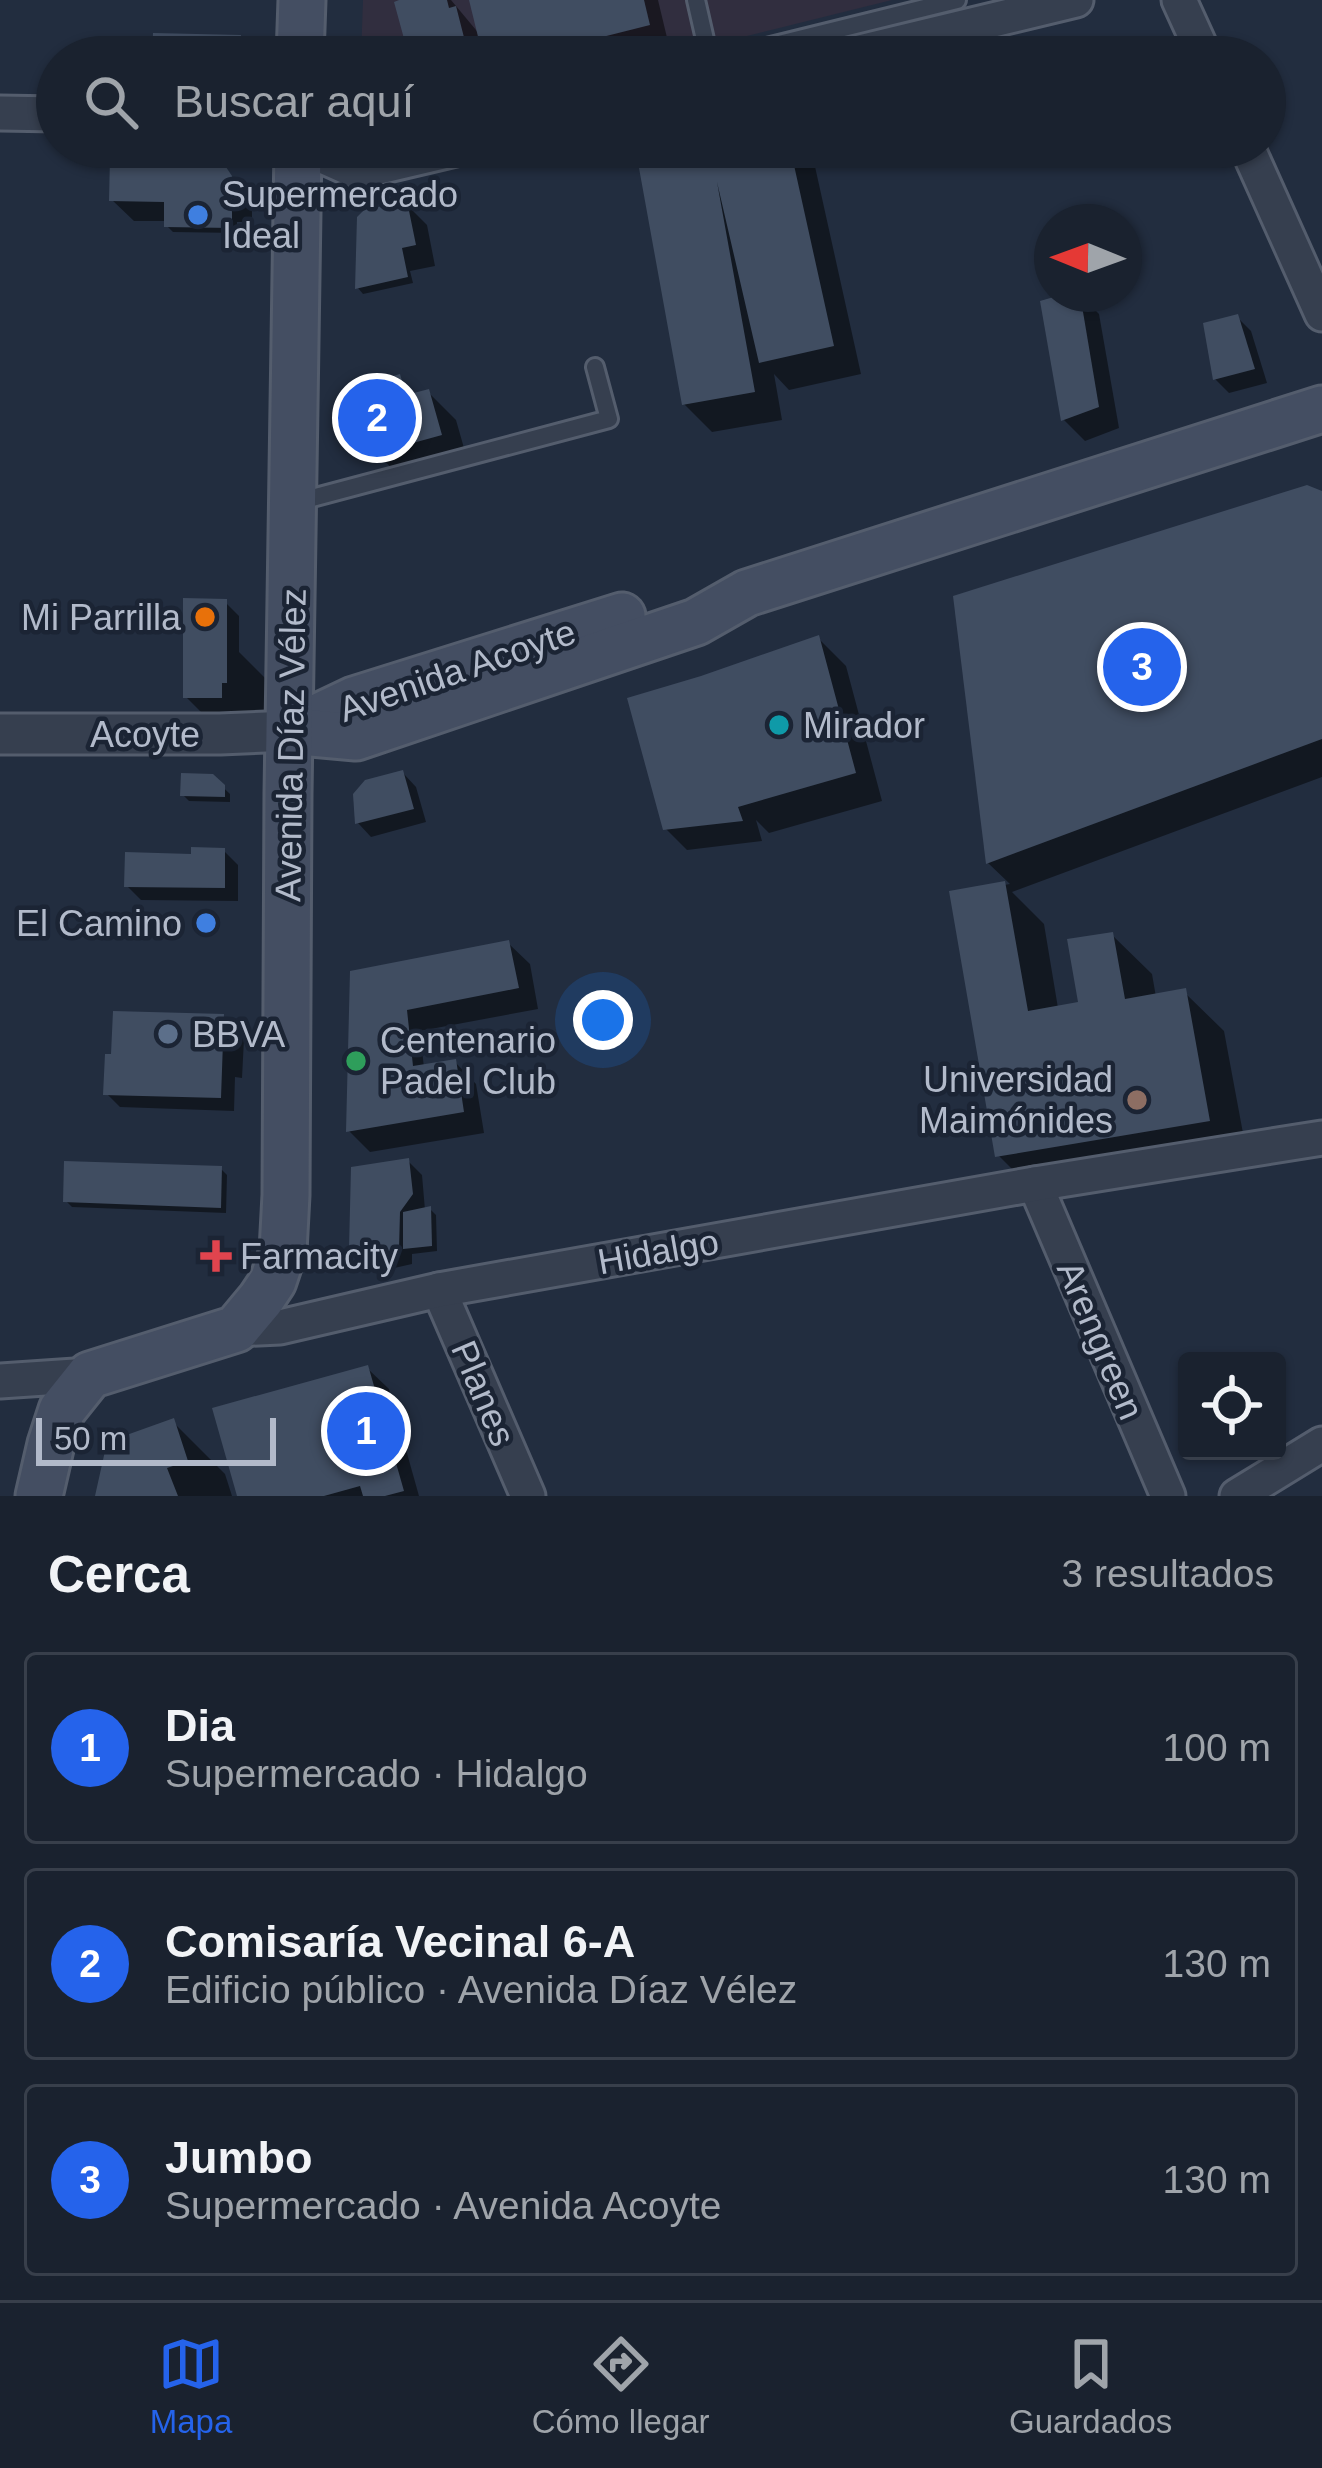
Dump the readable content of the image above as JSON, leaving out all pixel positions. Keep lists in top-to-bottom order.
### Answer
{
  "streets": {
    "main road": ["Avenida Acoyte", "Avenida Díaz Vélez", "Hidalgo"],
    "street": ["Acoyte", "Arengreen", "Planes"]
  },
  "crossings": [
    ["Avenida Acoyte", "Acoyte"],
    ["Avenida Acoyte", "Avenida Díaz Vélez"],
    ["Acoyte", "Avenida Díaz Vélez"],
    ["Avenida Díaz Vélez", "Hidalgo"],
    ["Hidalgo", "Arengreen"],
    ["Hidalgo", "Planes"]
  ],
  "places": {
    "other": [
      "Supermercado Ideal",
      "Mi Parrilla",
      "Mirador",
      "El Camino",
      "BBVA",
      "Centenario Padel Club",
      "Universidad Maimónides"
    ],
    "health": ["Farmacity"]
  },
  "scale_bar": "50 m",
  "north": "left",
  "page": {
    "search": "Buscar aquí",
    "pins": ["2", "3", "1"],
    "scale": "50 m",
    "heading": ["Cerca", "3 resultados"],
    "list": [
      {
        "mark": "1",
        "name": "Dia",
        "note": "Supermercado · Hidalgo",
        "value": "100 m"
      },
      {
        "mark": "2",
        "name": "Comisaría Vecinal 6-A",
        "note": "Edificio público · Avenida Díaz Vélez",
        "value": "130 m"
      },
      {
        "mark": "3",
        "name": "Jumbo",
        "note": "Supermercado · Avenida Acoyte",
        "value": "130 m"
      }
    ],
    "nav": ["Mapa", "Cómo llegar", "Guardados"]
  }
}
